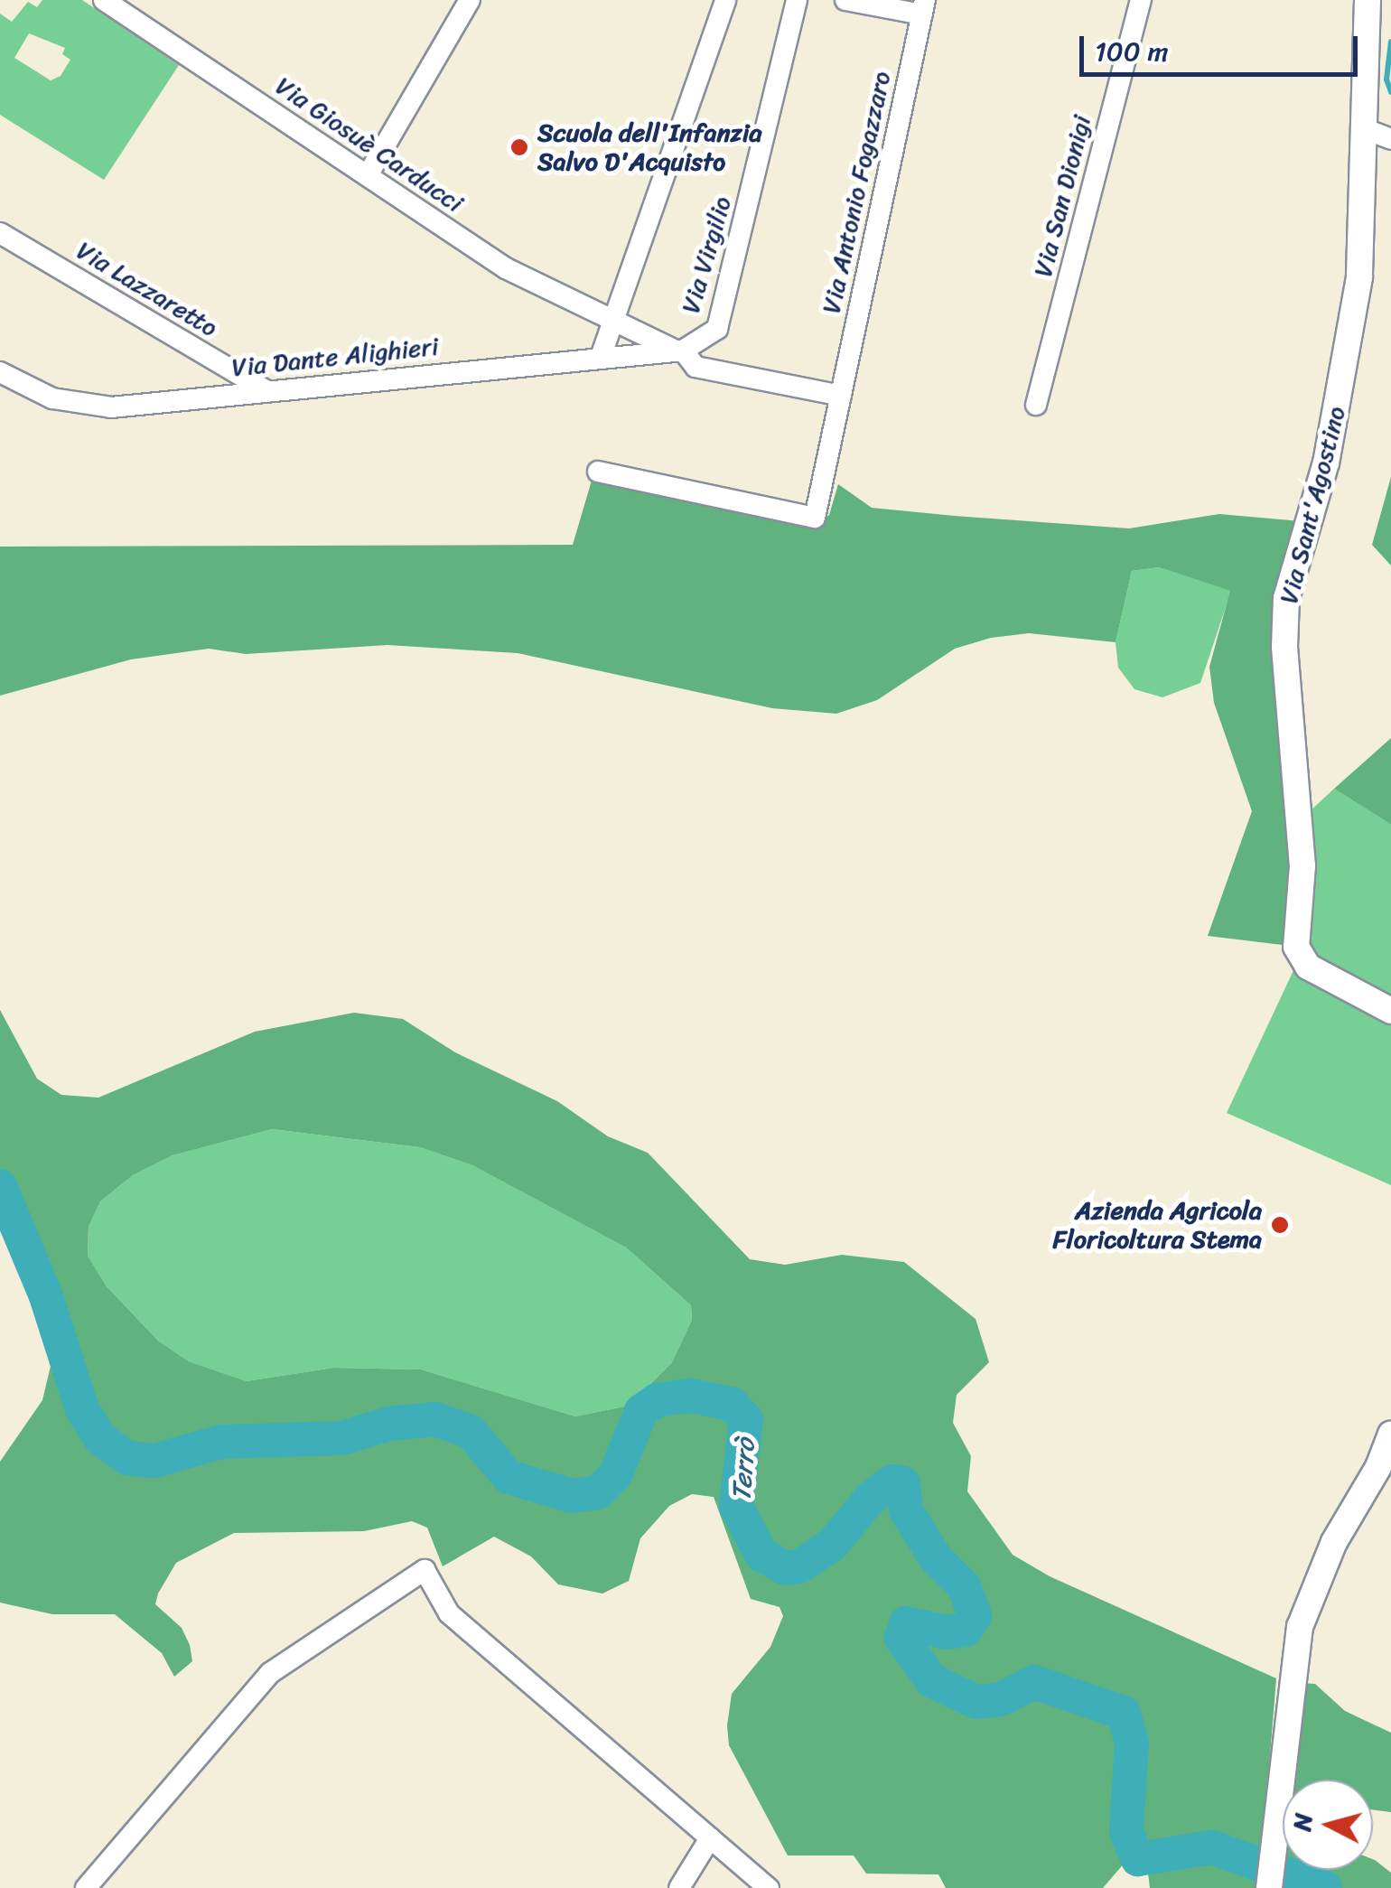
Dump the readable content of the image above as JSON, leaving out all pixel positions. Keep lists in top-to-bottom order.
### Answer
{
  "streets": {
    "street": [
      "Via Giosuè Carducci",
      "Via Antonio Fogazzaro",
      "Via San Dionigi",
      "Via Virgilio",
      "Via Lazzaretto",
      "Via Dante Alighieri",
      "Via Sant'Agostino"
    ]
  },
  "crossings": [
    ["Via Giosuè Carducci", "Via Virgilio"],
    ["Via Giosuè Carducci", "Via Dante Alighieri"],
    ["Via Virgilio", "Via Dante Alighieri"],
    ["Via Lazzaretto", "Via Dante Alighieri"]
  ],
  "water": ["Terrò"],
  "places": ["Scuola dell'Infanzia Salvo D'Acquisto", "Azienda Agricola Floricoltura Stema"],
  "scale_bar": "100 m",
  "north": "left"
}
